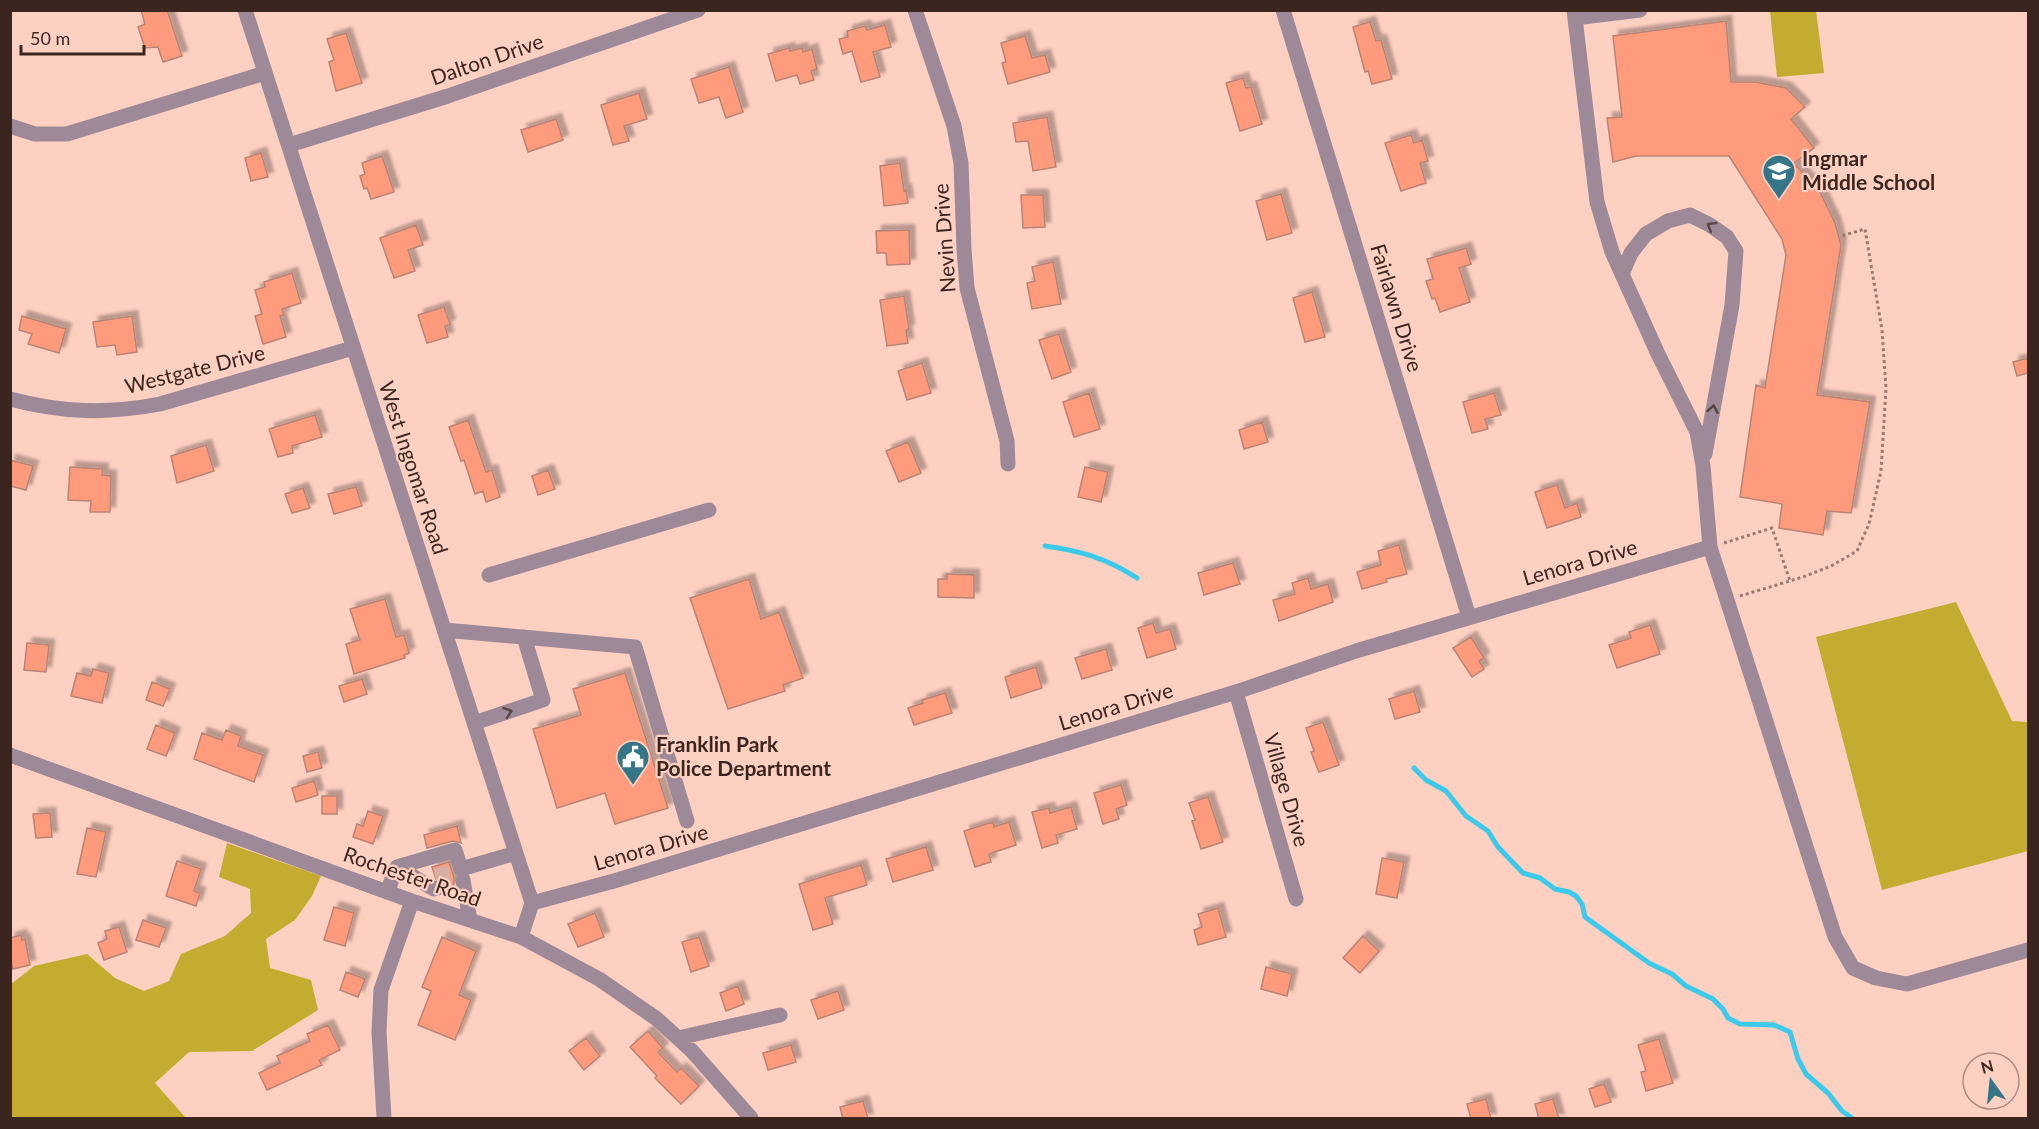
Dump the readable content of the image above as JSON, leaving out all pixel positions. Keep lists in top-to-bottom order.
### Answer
{
  "streets": {
    "street": [
      "Dalton Drive",
      "Nevin Drive",
      "Fairlawn Drive",
      "Westgate Drive",
      "West Ingomar Road",
      "Lenora Drive",
      "Village Drive",
      "Rochester Road"
    ]
  },
  "crossings": [
    ["Dalton Drive", "West Ingomar Road"],
    ["Fairlawn Drive", "Lenora Drive"],
    ["Westgate Drive", "West Ingomar Road"],
    ["West Ingomar Road", "Lenora Drive"],
    ["Lenora Drive", "Village Drive"]
  ],
  "places": {
    "school or university": ["Ingmar Middle School"],
    "public building": ["Franklin Park Police Department"]
  },
  "scale_bar": "50 m",
  "north": "top"
}
